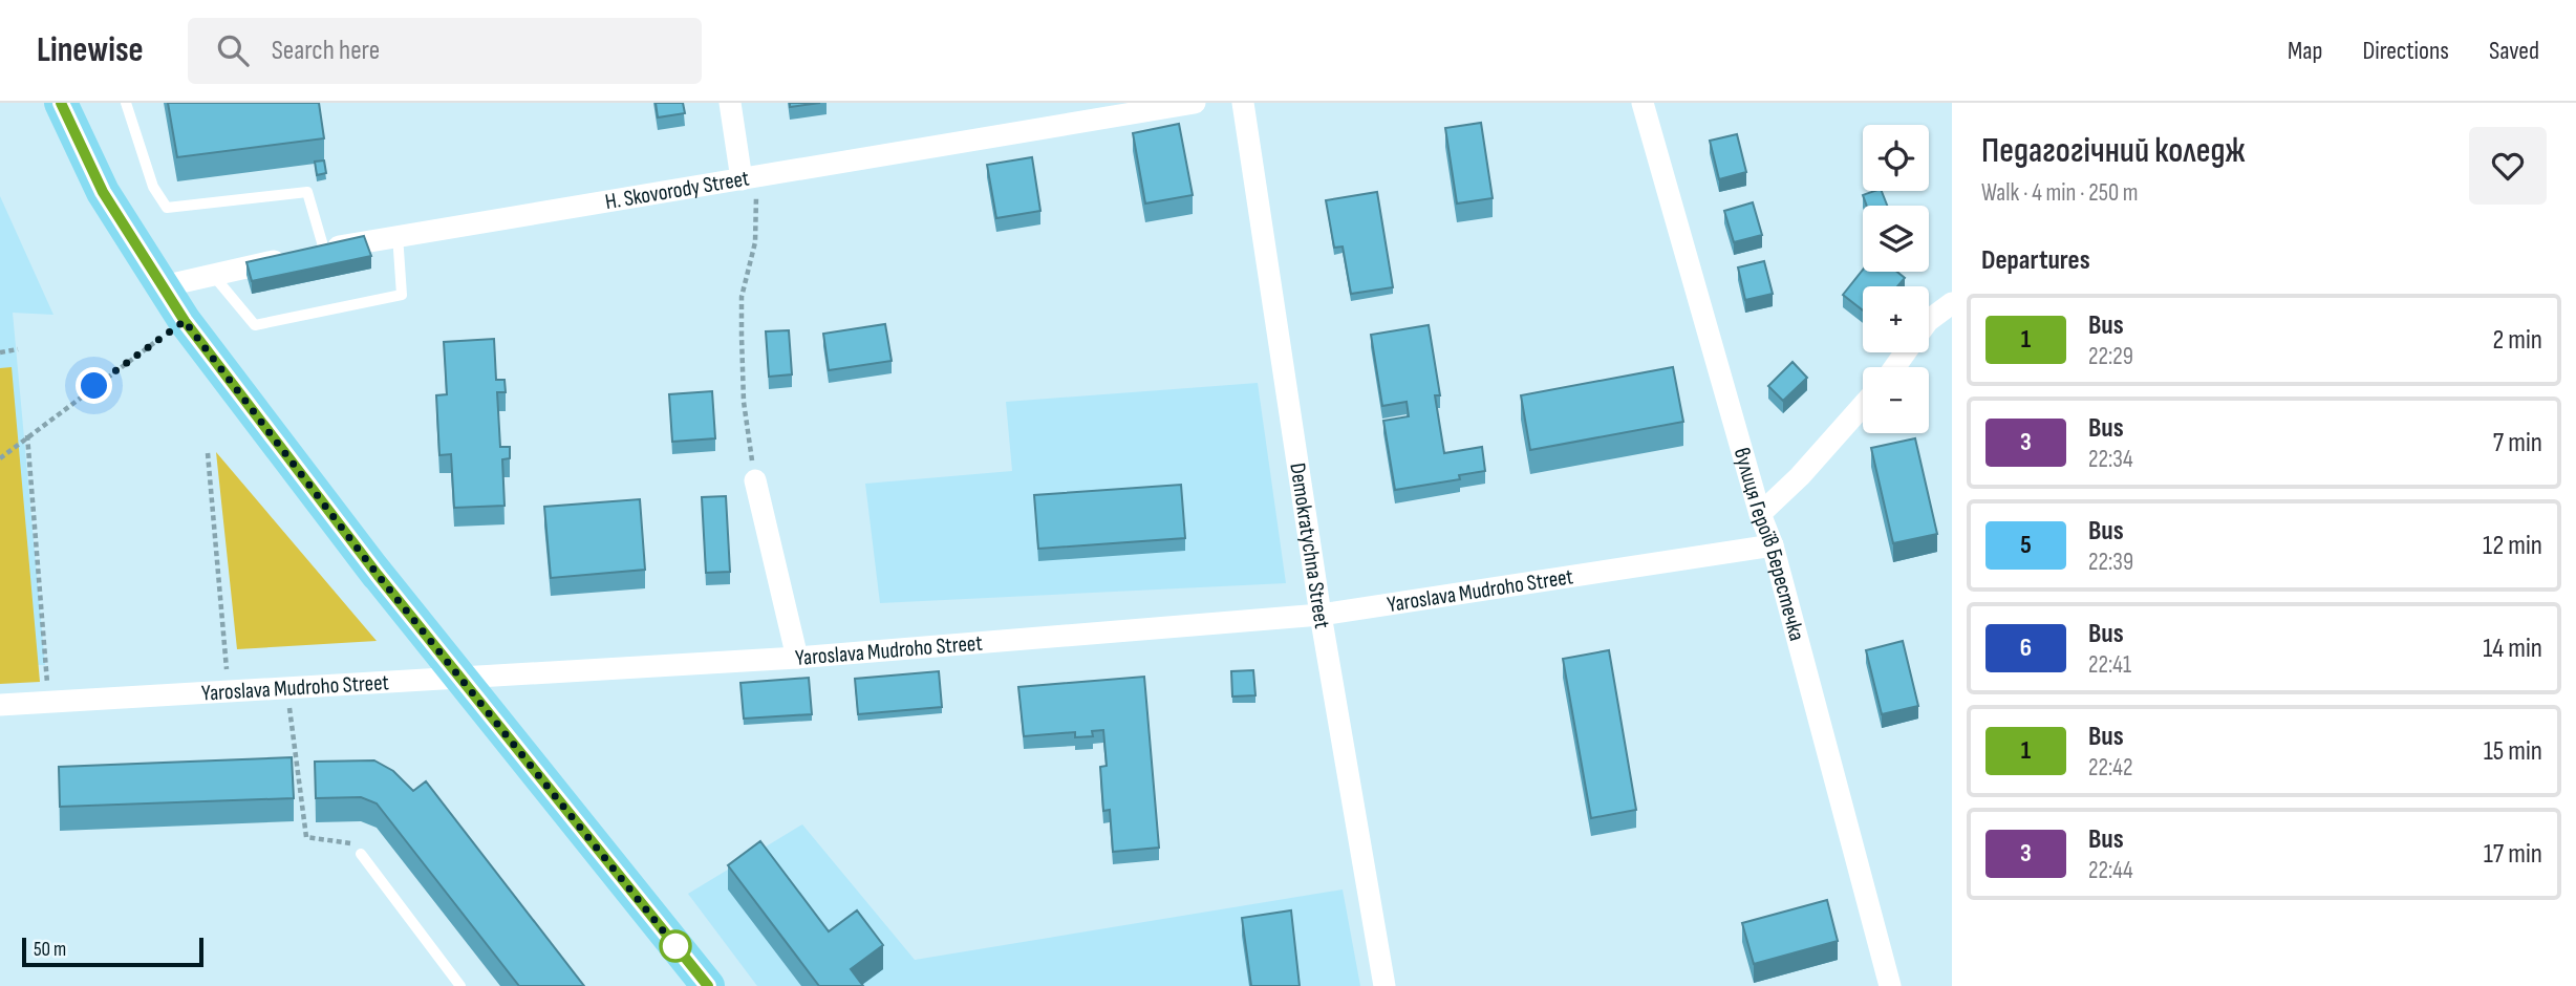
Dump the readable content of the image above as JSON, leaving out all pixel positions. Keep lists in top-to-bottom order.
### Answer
{
  "streets": {
    "street": [
      "H. Skovorody Street",
      "вулиця Героїв Берестечка",
      "Demokratychna Street",
      "Yaroslava Mudroho Street"
    ]
  },
  "crossings": [
    ["вулиця Героїв Берестечка", "Yaroslava Mudroho Street"],
    ["Demokratychna Street", "Yaroslava Mudroho Street"]
  ],
  "lines": ["bus line 1"],
  "scale_bar": "50 m",
  "page": {
    "header": "Linewise",
    "search": "Search here",
    "nav": ["Map", "Directions", "Saved"],
    "heading": [
      ["Педагогічний коледж", "Walk · 4 min · 250 m"],
      "Departures"
    ],
    "map_buttons": ["+", "−"],
    "list": [
      {
        "mark": "1",
        "name": "Bus",
        "note": "22:29",
        "value": "2 min"
      },
      {
        "mark": "3",
        "name": "Bus",
        "note": "22:34",
        "value": "7 min"
      },
      {
        "mark": "5",
        "name": "Bus",
        "note": "22:39",
        "value": "12 min"
      },
      {
        "mark": "6",
        "name": "Bus",
        "note": "22:41",
        "value": "14 min"
      },
      {
        "mark": "1",
        "name": "Bus",
        "note": "22:42",
        "value": "15 min"
      },
      {
        "mark": "3",
        "name": "Bus",
        "note": "22:44",
        "value": "17 min"
      }
    ],
    "scale": "50 m"
  }
}
